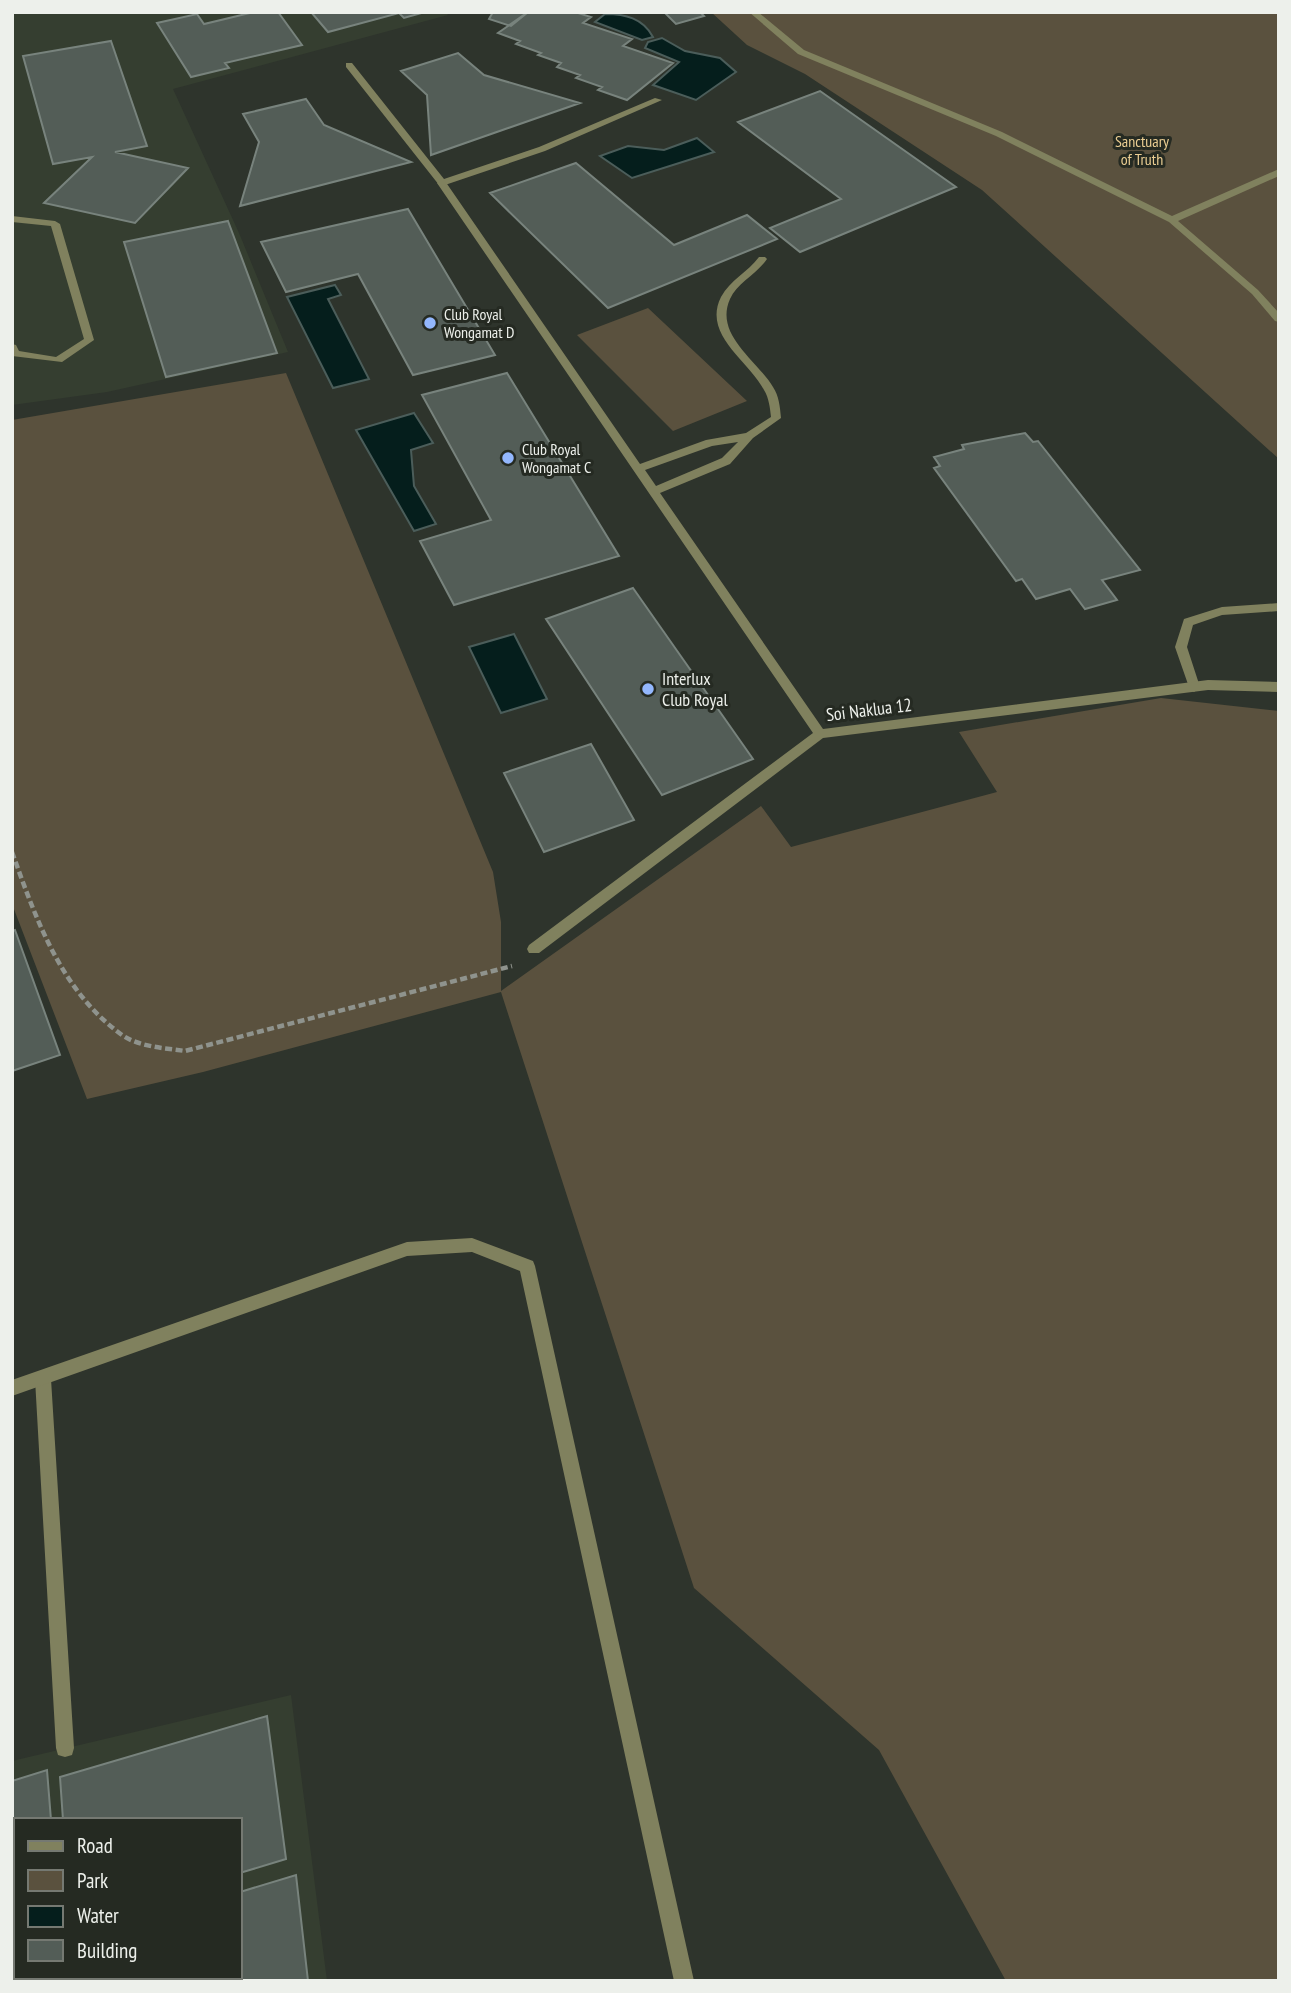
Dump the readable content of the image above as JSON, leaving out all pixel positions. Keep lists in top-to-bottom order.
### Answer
{
  "streets": {
    "street": ["Soi Naklua 12"]
  },
  "parks": ["Sanctuary of Truth"],
  "places": ["Club Royal Wongamat D", "Club Royal Wongamat C", "Interlux Club Royal"],
  "legend": [
    "Road",
    "Park",
    "Water",
    "Building"
  ]
}
